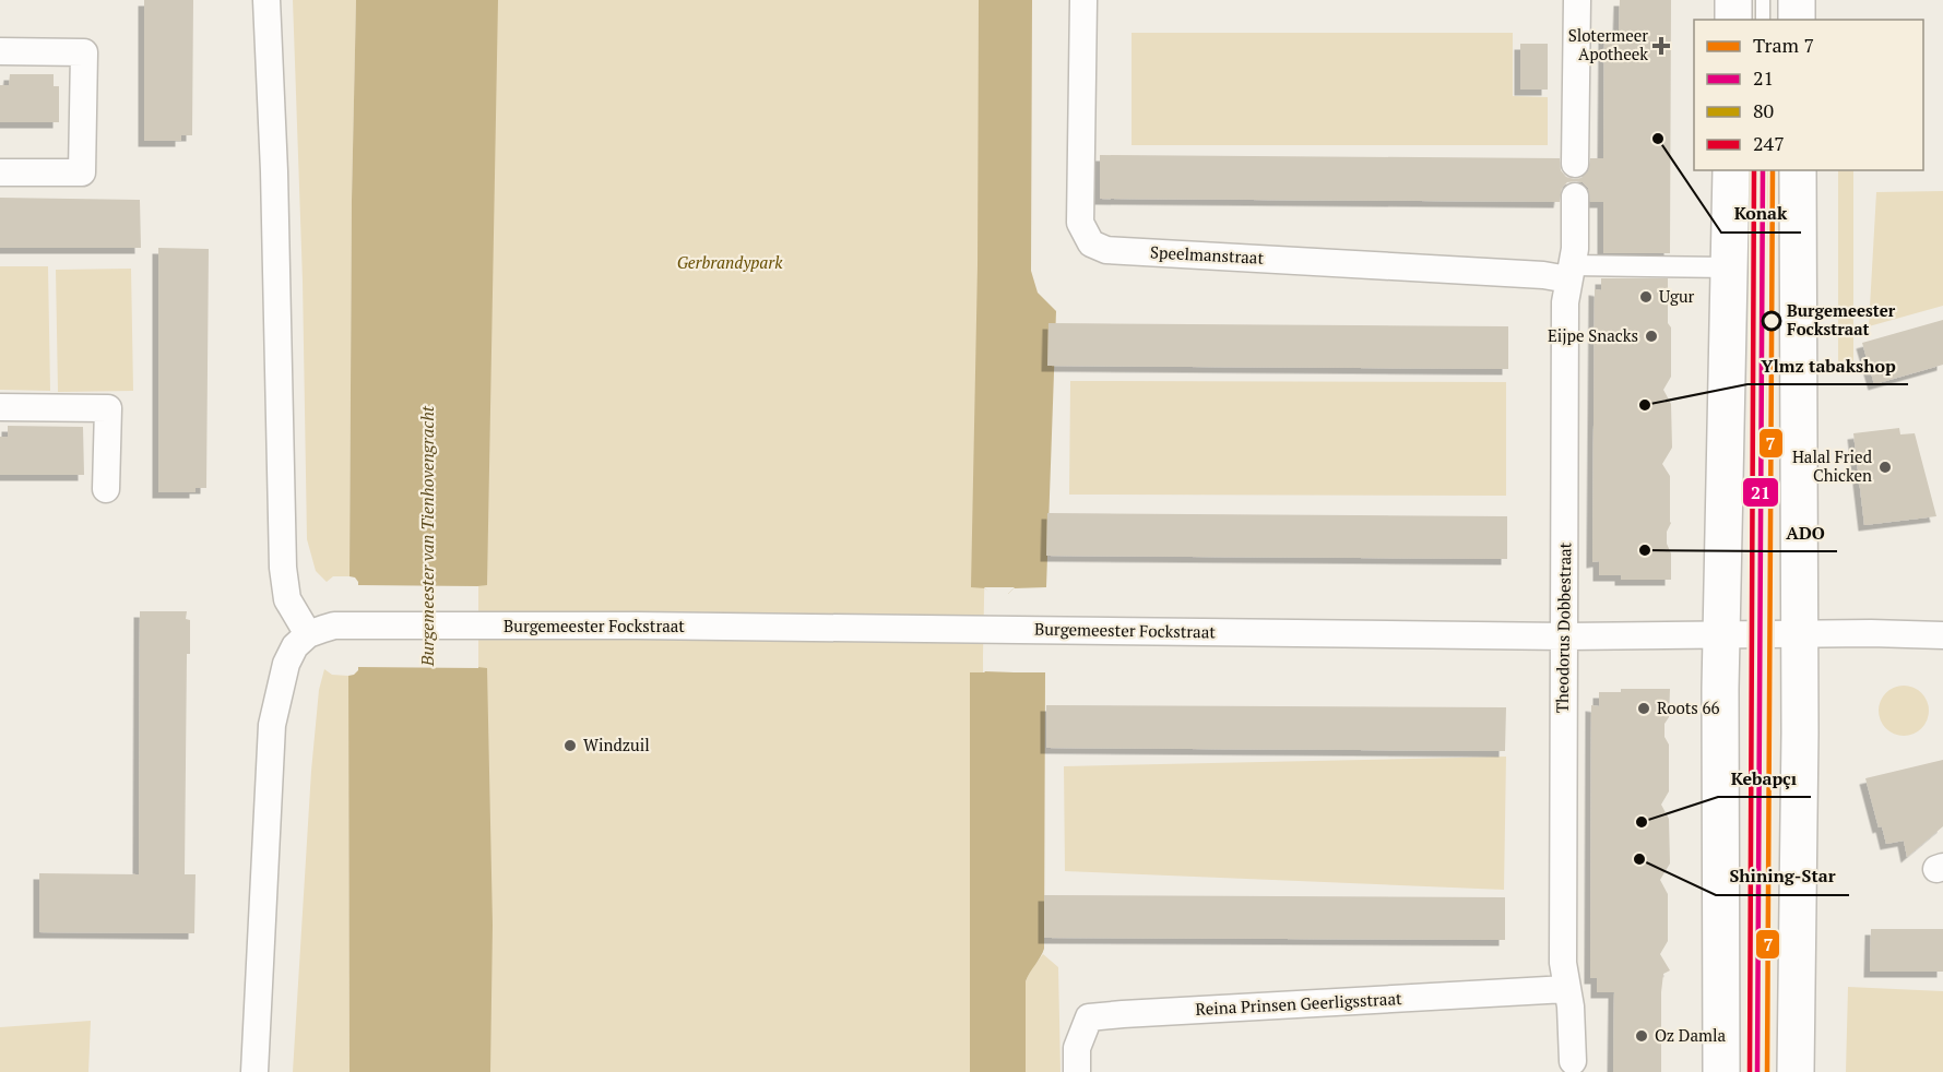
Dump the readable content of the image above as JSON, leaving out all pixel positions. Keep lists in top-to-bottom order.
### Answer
{
  "streets": {
    "street": [
      "Speelmanstraat",
      "Burgemeester Fockstraat",
      "Theodorus Dobbestraat",
      "Reina Prinsen Geerligsstraat"
    ]
  },
  "crossings": [
    ["Speelmanstraat", "Theodorus Dobbestraat"],
    ["Burgemeester Fockstraat", "Theodorus Dobbestraat"],
    ["Theodorus Dobbestraat", "Reina Prinsen Geerligsstraat"]
  ],
  "water": ["Burgemeester van Tienhovengracht"],
  "parks": ["Gerbrandypark"],
  "places": {
    "health": ["Slotermeer Apotheek"],
    "other": [
      "Konak",
      "Ugur",
      "Burgemeester Fockstraat",
      "Eijpe Snacks",
      "Ylmz tabakshop",
      "Halal Fried Chicken",
      "ADO",
      "Roots 66",
      "Windzuil",
      "Kebapçı",
      "Shining-Star",
      "Oz Damla"
    ]
  },
  "lines": [
    "tram line 7",
    "transit line 21",
    "transit line 80",
    "transit line 247"
  ],
  "legend": [
    "Tram 7",
    "21",
    "80",
    "247"
  ]
}
